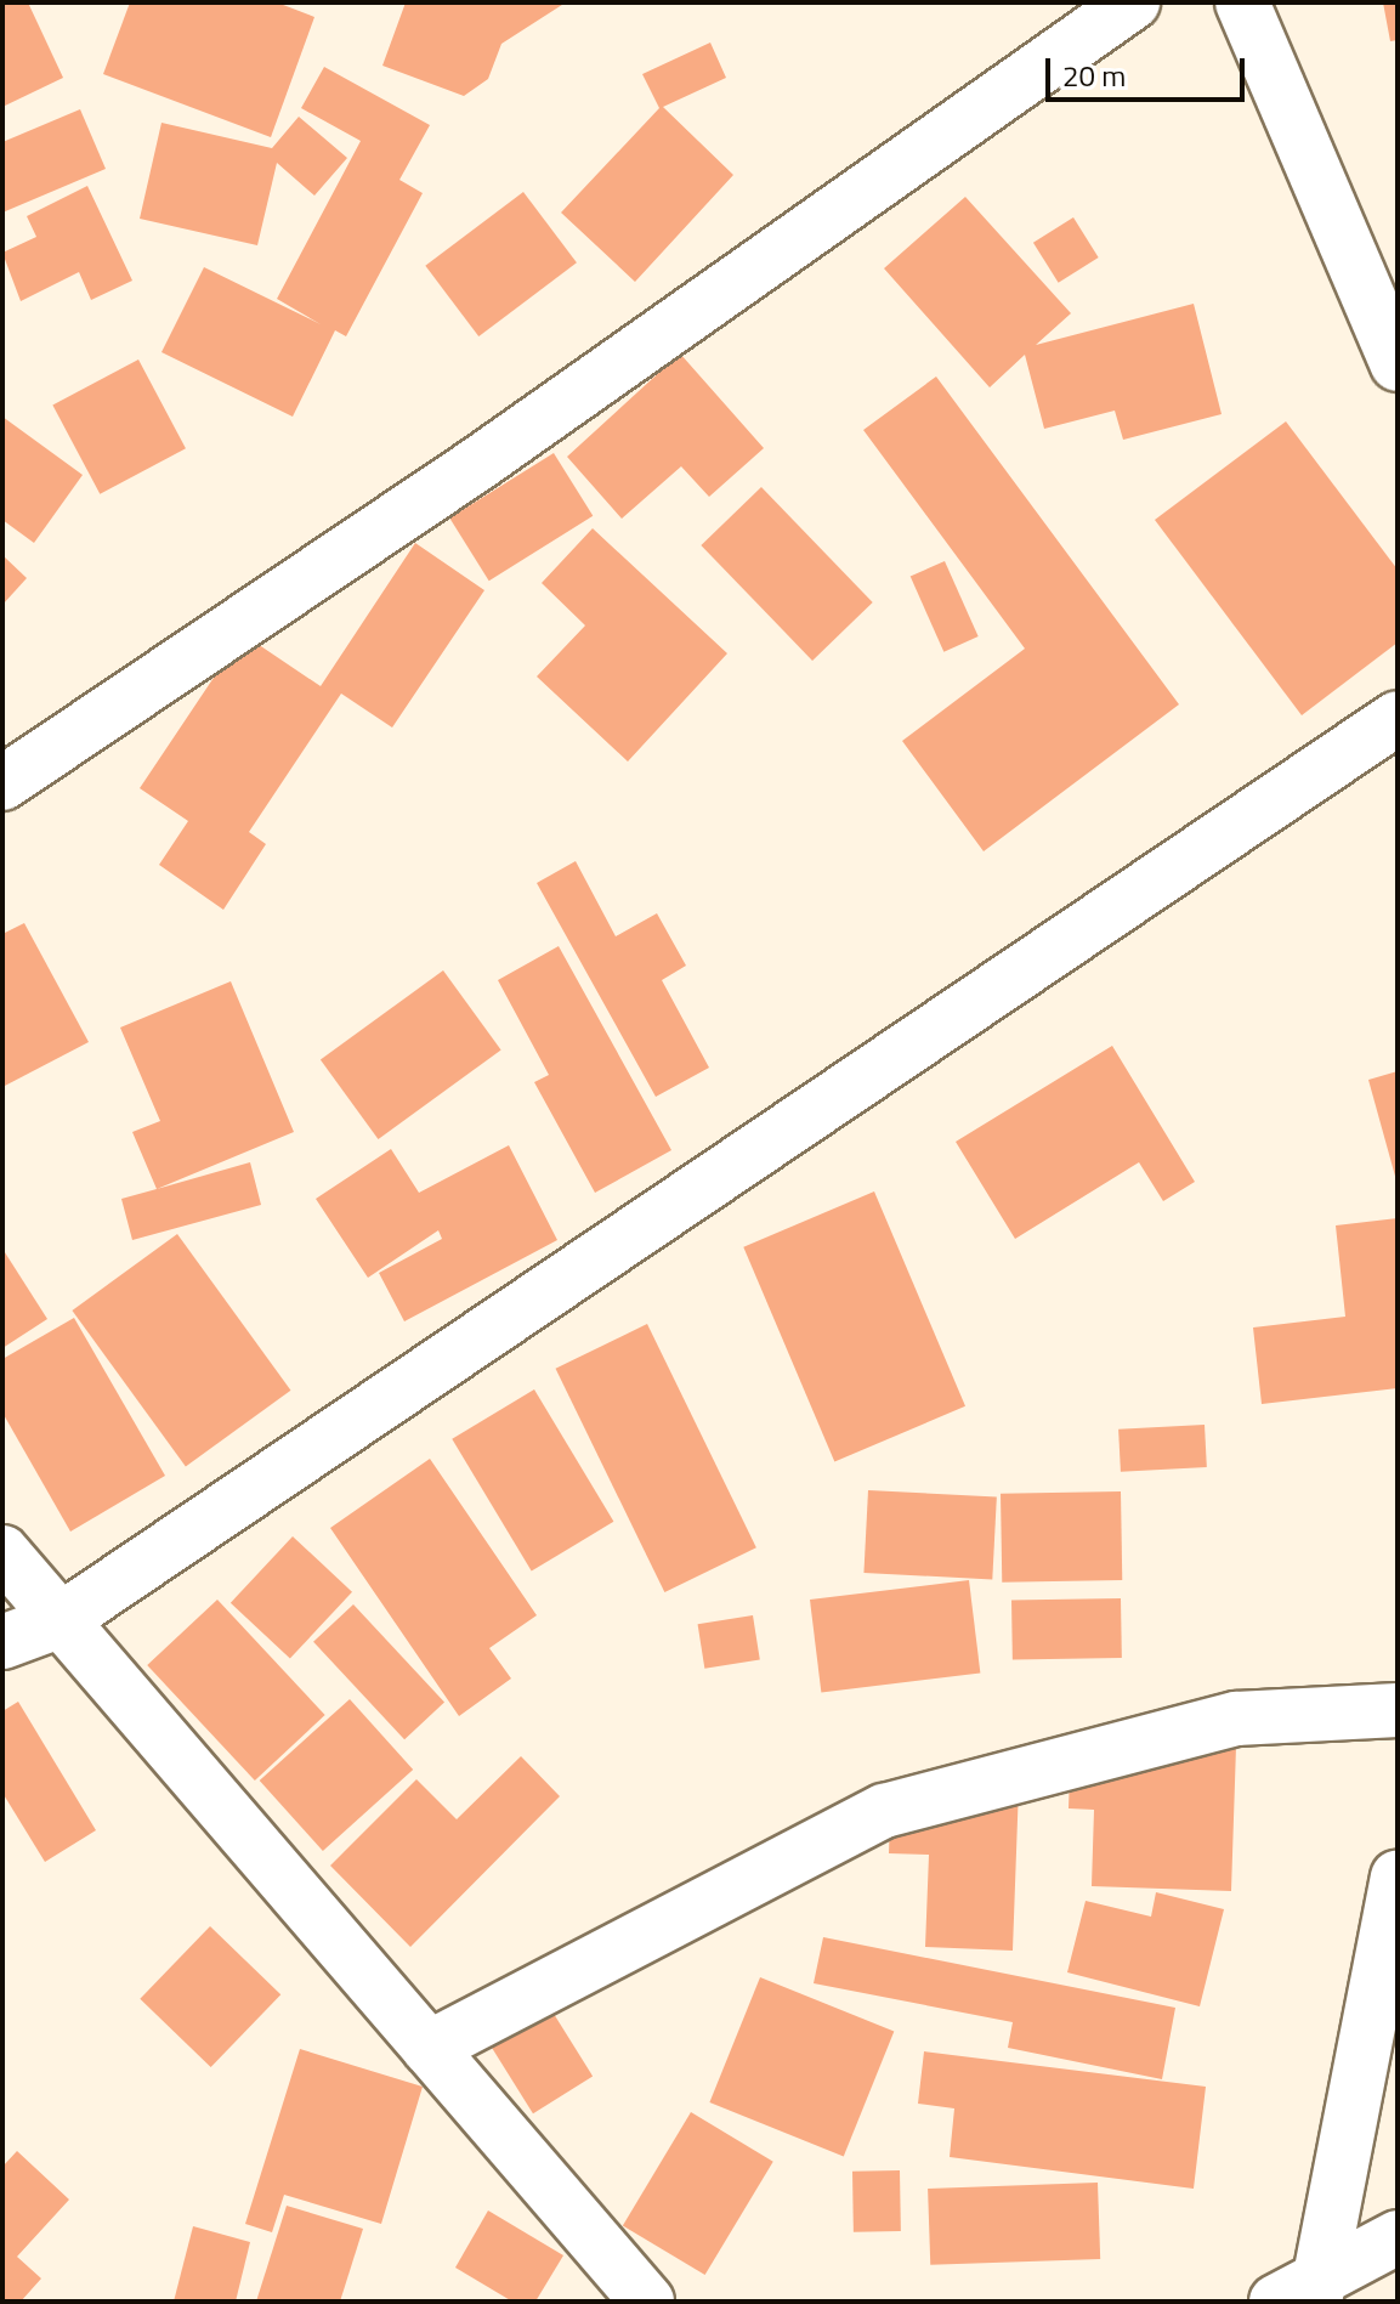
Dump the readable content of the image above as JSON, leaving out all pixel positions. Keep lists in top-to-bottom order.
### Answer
{
  "scale_bar": "20 m"
}
